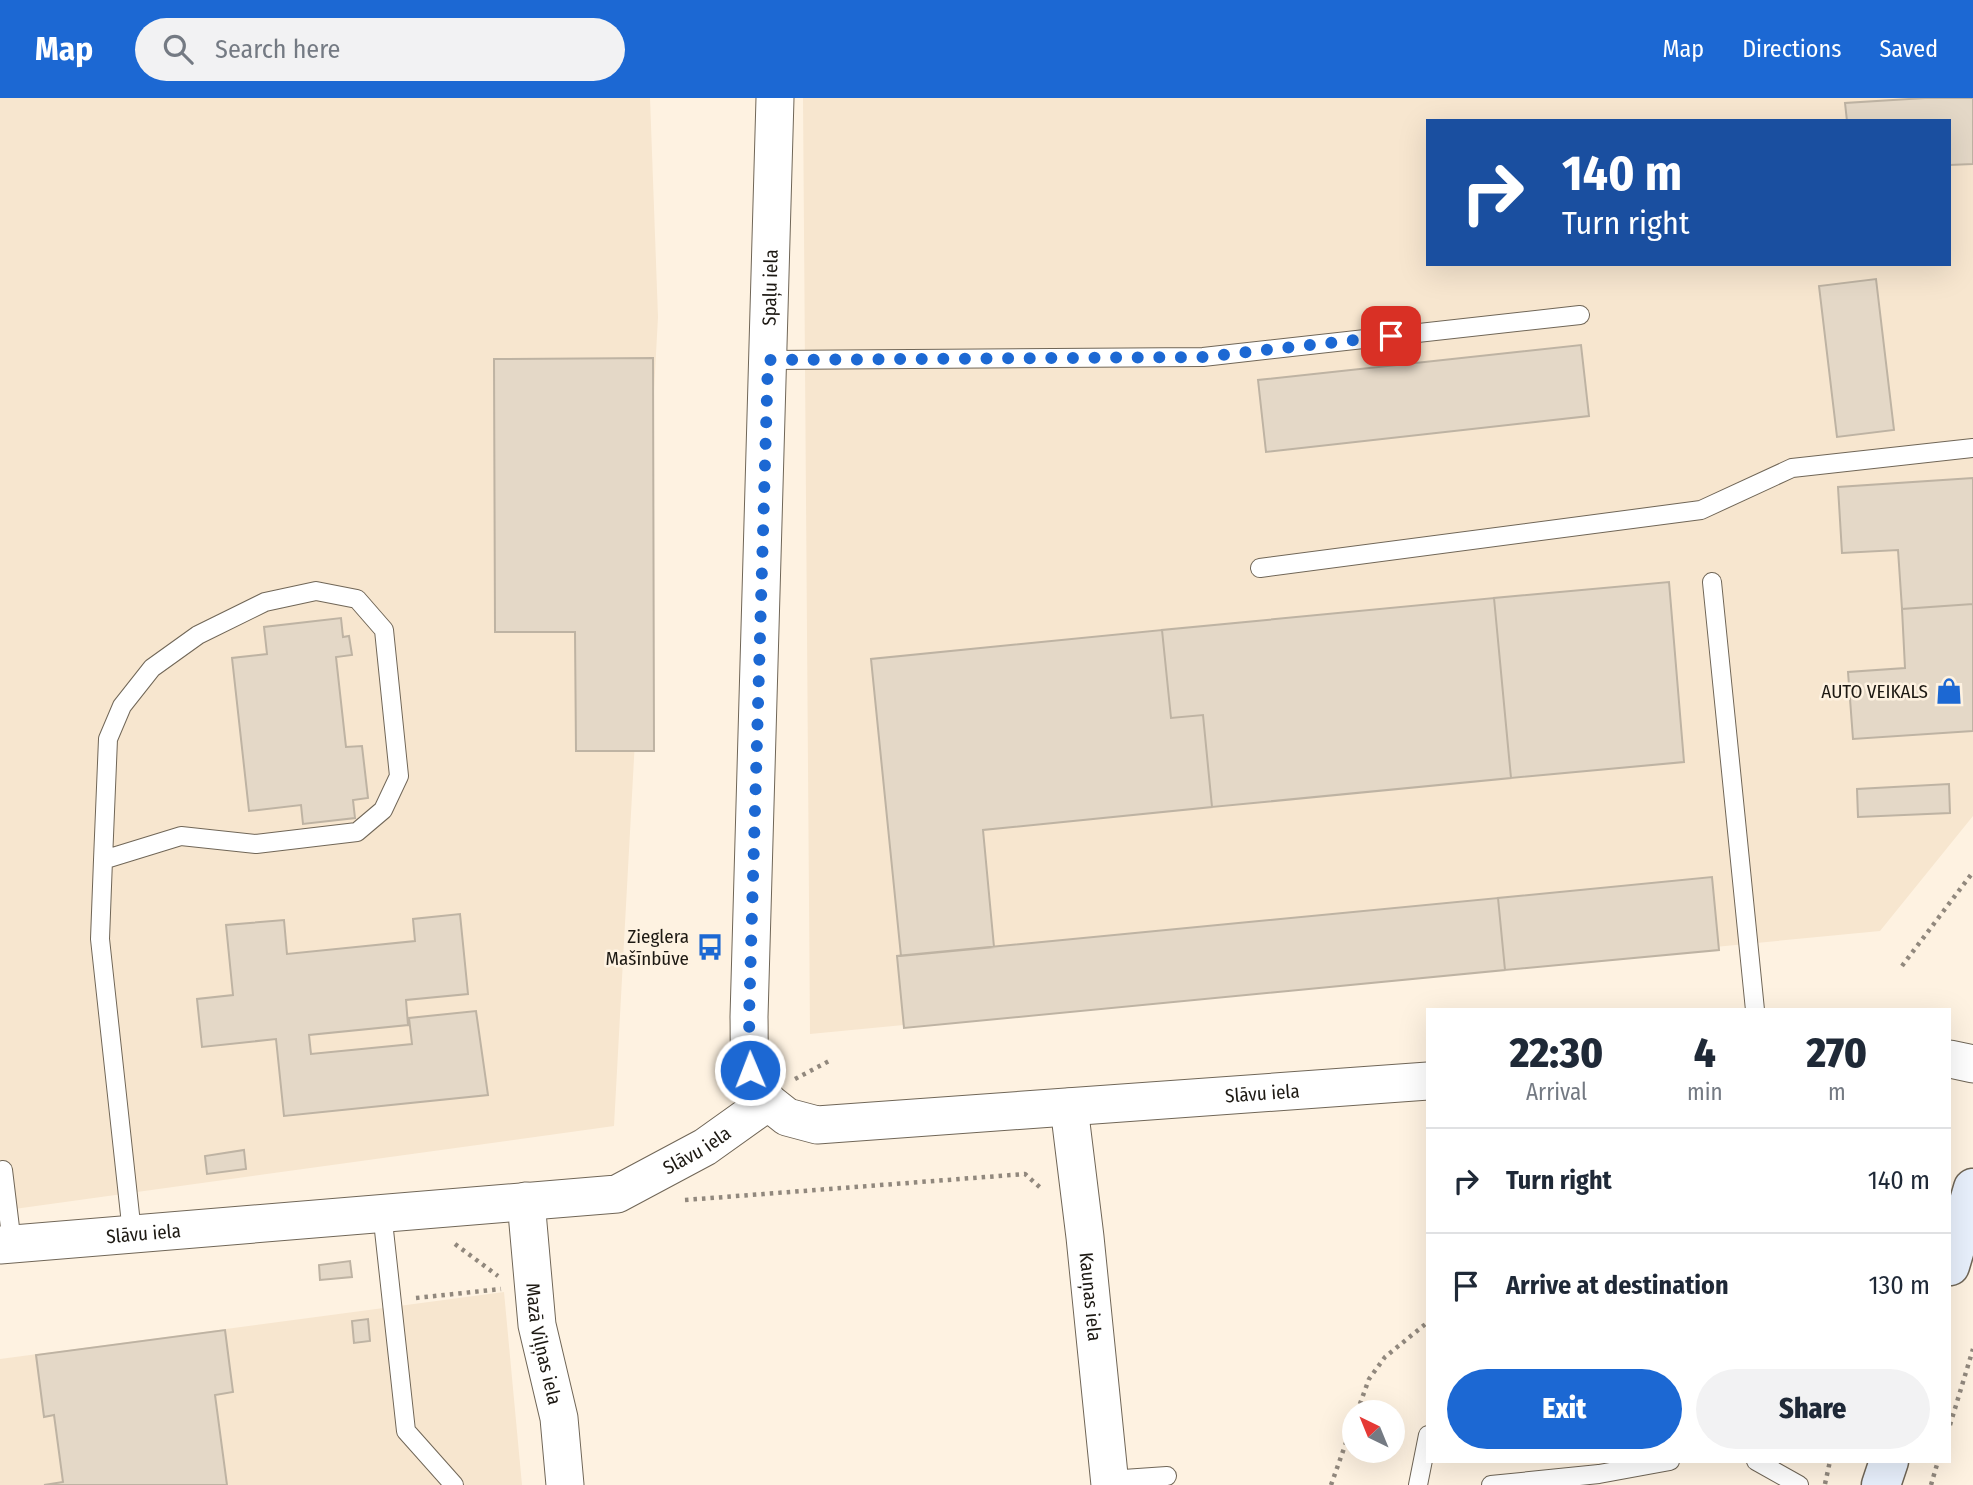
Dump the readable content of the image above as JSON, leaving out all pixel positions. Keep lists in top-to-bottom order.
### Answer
{
  "streets": {
    "street": [
      "Spaļu iela",
      "Slāvu iela",
      "Kauņas iela",
      "Mazā Viļņas iela"
    ]
  },
  "crossings": [
    ["Spaļu iela", "Slāvu iela"],
    ["Slāvu iela", "Kauņas iela"],
    ["Slāvu iela", "Mazā Viļņas iela"]
  ],
  "places": {
    "shop": ["AUTO VEIKALS"],
    "bus stop": ["Zieglera Mašīnbūve"]
  },
  "north": "top left",
  "page": {
    "header": "Map",
    "search": "Search here",
    "nav": ["Map", "Directions", "Saved"],
    "turn": ["140 m", "Turn right"],
    "eta": [
      "22:30",
      "Arrival",
      "4",
      "min",
      "270",
      "m"
    ],
    "list": [
      {
        "name": "Turn right",
        "value": "140 m"
      },
      {
        "name": "Arrive at destination",
        "value": "130 m"
      }
    ],
    "buttons": ["Exit", "Share"]
  }
}
